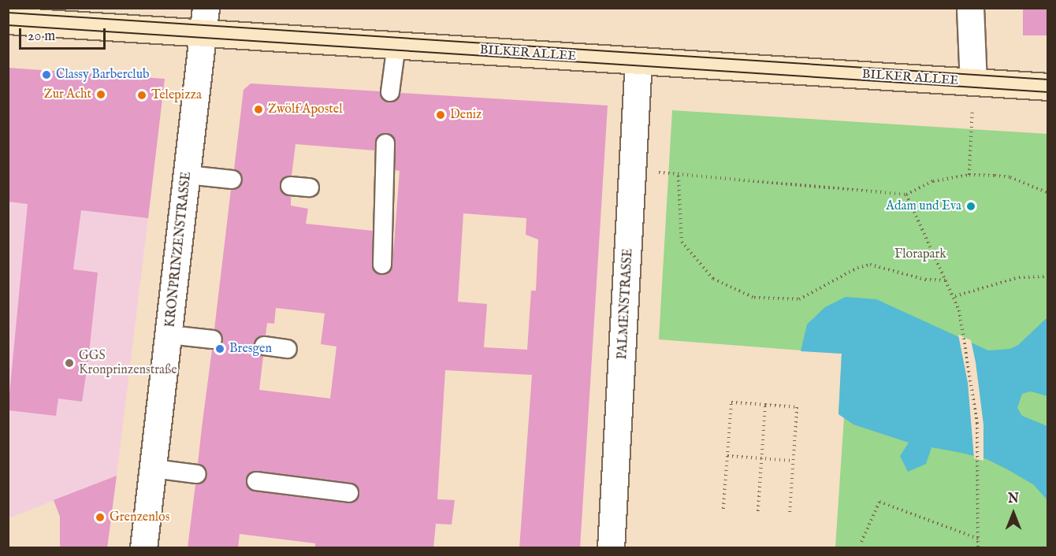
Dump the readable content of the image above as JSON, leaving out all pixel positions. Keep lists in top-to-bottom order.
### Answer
{
  "streets": {
    "street": ["BILKER ALLEE", "KRONPRINZENSTRASSE", "PALMENSTRASSE"]
  },
  "crossings": [
    ["BILKER ALLEE", "KRONPRINZENSTRASSE"],
    ["BILKER ALLEE", "PALMENSTRASSE"]
  ],
  "parks": ["Florapark"],
  "places": [
    "Classy Barberclub",
    "Zur Acht",
    "Telepizza",
    "Zwölf Apostel",
    "Deniz",
    "Adam und Eva",
    "Bresgen",
    "GGS Kronprinzenstraße",
    "Grenzenlos"
  ],
  "scale_bar": "20 m",
  "north": "top"
}
